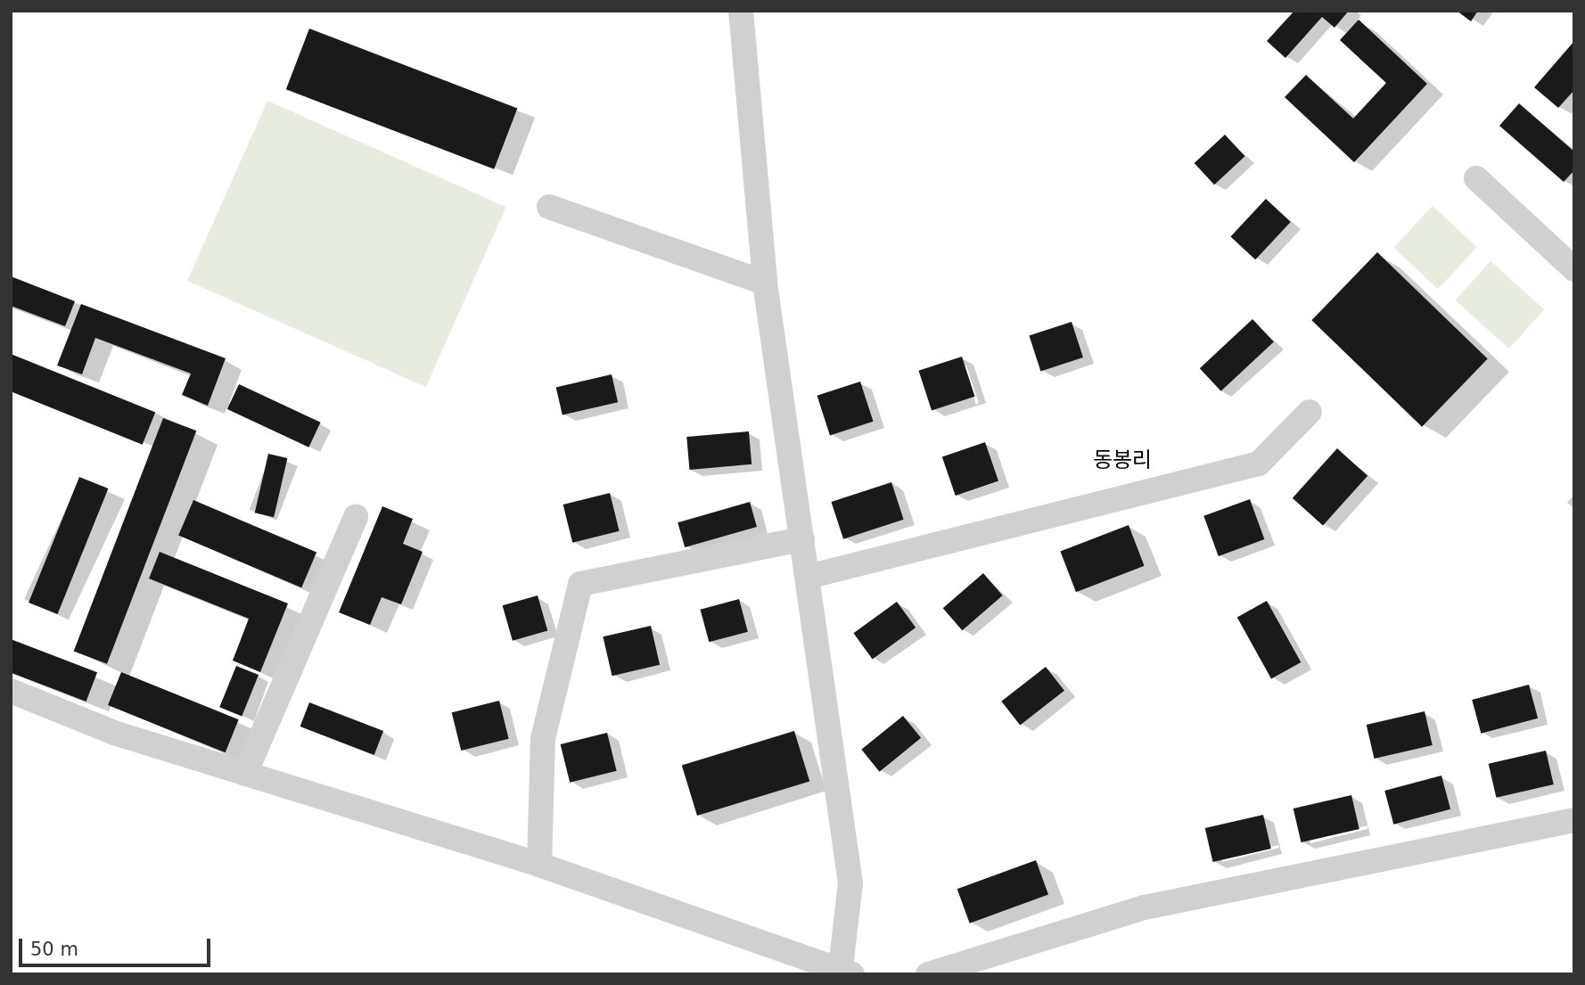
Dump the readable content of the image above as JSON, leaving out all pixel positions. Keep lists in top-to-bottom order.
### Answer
{
  "districts": ["동봉리"],
  "scale_bar": "50 m"
}
